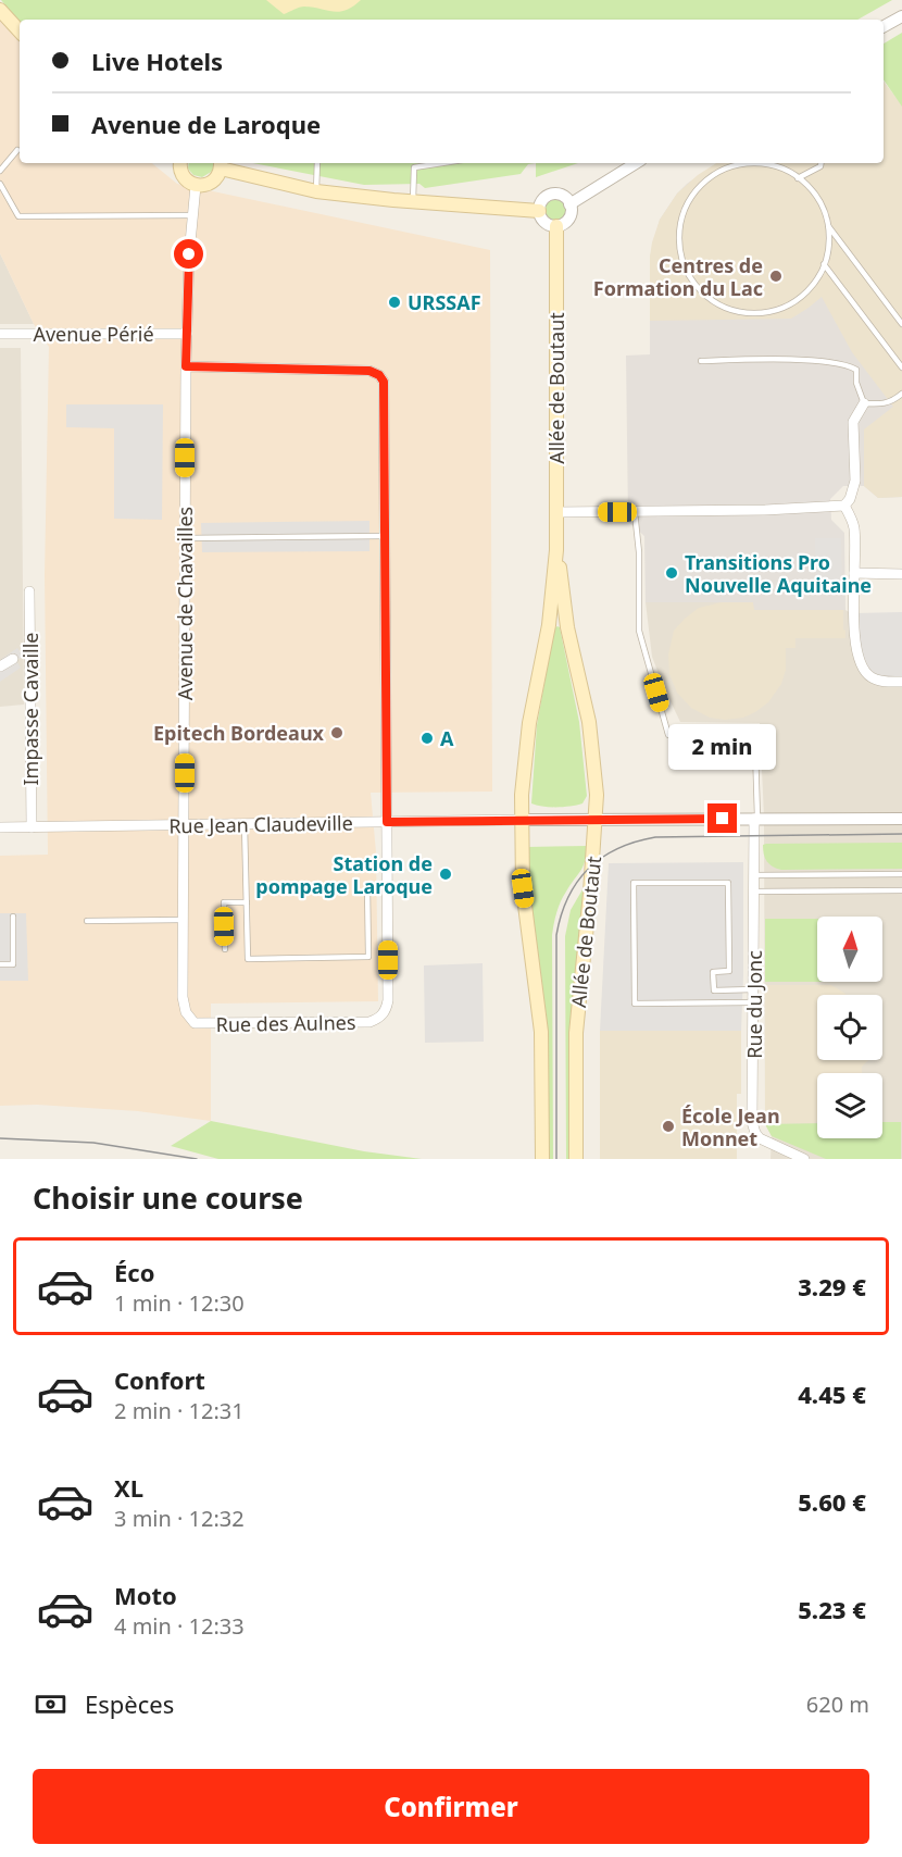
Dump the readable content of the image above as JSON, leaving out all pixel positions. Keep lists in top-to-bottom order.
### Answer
{
  "streets": {
    "main road": ["Allée de Boutaut"],
    "street": [
      "Avenue Périé",
      "Avenue de Chavailles",
      "Impasse Cavaille",
      "Rue Jean Claudeville",
      "Rue du Jonc",
      "Rue des Aulnes"
    ]
  },
  "crossings": [
    ["Avenue Périé", "Avenue de Chavailles"],
    ["Allée de Boutaut", "Rue Jean Claudeville"],
    ["Avenue de Chavailles", "Rue Jean Claudeville"],
    ["Avenue de Chavailles", "Rue des Aulnes"],
    ["Impasse Cavaille", "Rue Jean Claudeville"],
    ["Rue Jean Claudeville", "Rue des Aulnes"]
  ],
  "places": [
    "Centres de Formation du Lac",
    "URSSAF",
    "Transitions Pro Nouvelle Aquitaine",
    "Epitech Bordeaux",
    "A",
    "Station de pompage Laroque",
    "École Jean Monnet"
  ],
  "north": "top",
  "page": {
    "banner": ["Live Hotels", "Avenue de Laroque"],
    "bubble": "2 min",
    "heading": "Choisir une course",
    "list": [
      {
        "name": "Éco",
        "note": "1 min · 12:30",
        "value": "3.29 €"
      },
      {
        "name": "Confort",
        "note": "2 min · 12:31",
        "value": "4.45 €"
      },
      {
        "name": "XL",
        "note": "3 min · 12:32",
        "value": "5.60 €"
      },
      {
        "name": "Moto",
        "note": "4 min · 12:33",
        "value": "5.23 €"
      }
    ],
    "pay": ["Espèces", "620 m"],
    "buttons": "Confirmer"
  }
}
